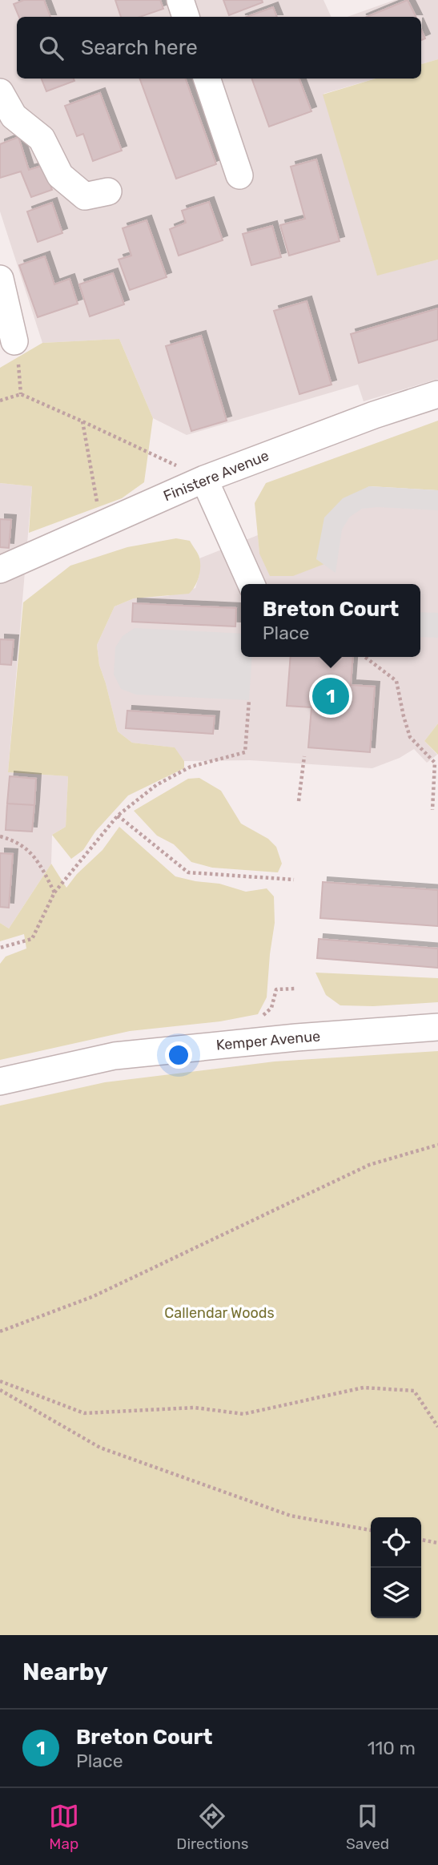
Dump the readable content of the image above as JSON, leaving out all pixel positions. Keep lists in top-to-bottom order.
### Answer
{
  "streets": {
    "street": ["Finistere Avenue", "Kemper Avenue"]
  },
  "parks": ["Callendar Woods"],
  "page": {
    "search": "Search here",
    "popup": ["Breton Court", "Place"],
    "pins": "1",
    "heading": "Nearby",
    "list": [
      {
        "mark": "1",
        "name": "Breton Court",
        "note": "Place",
        "value": "110 m"
      }
    ],
    "nav": ["Map", "Directions", "Saved"]
  }
}
